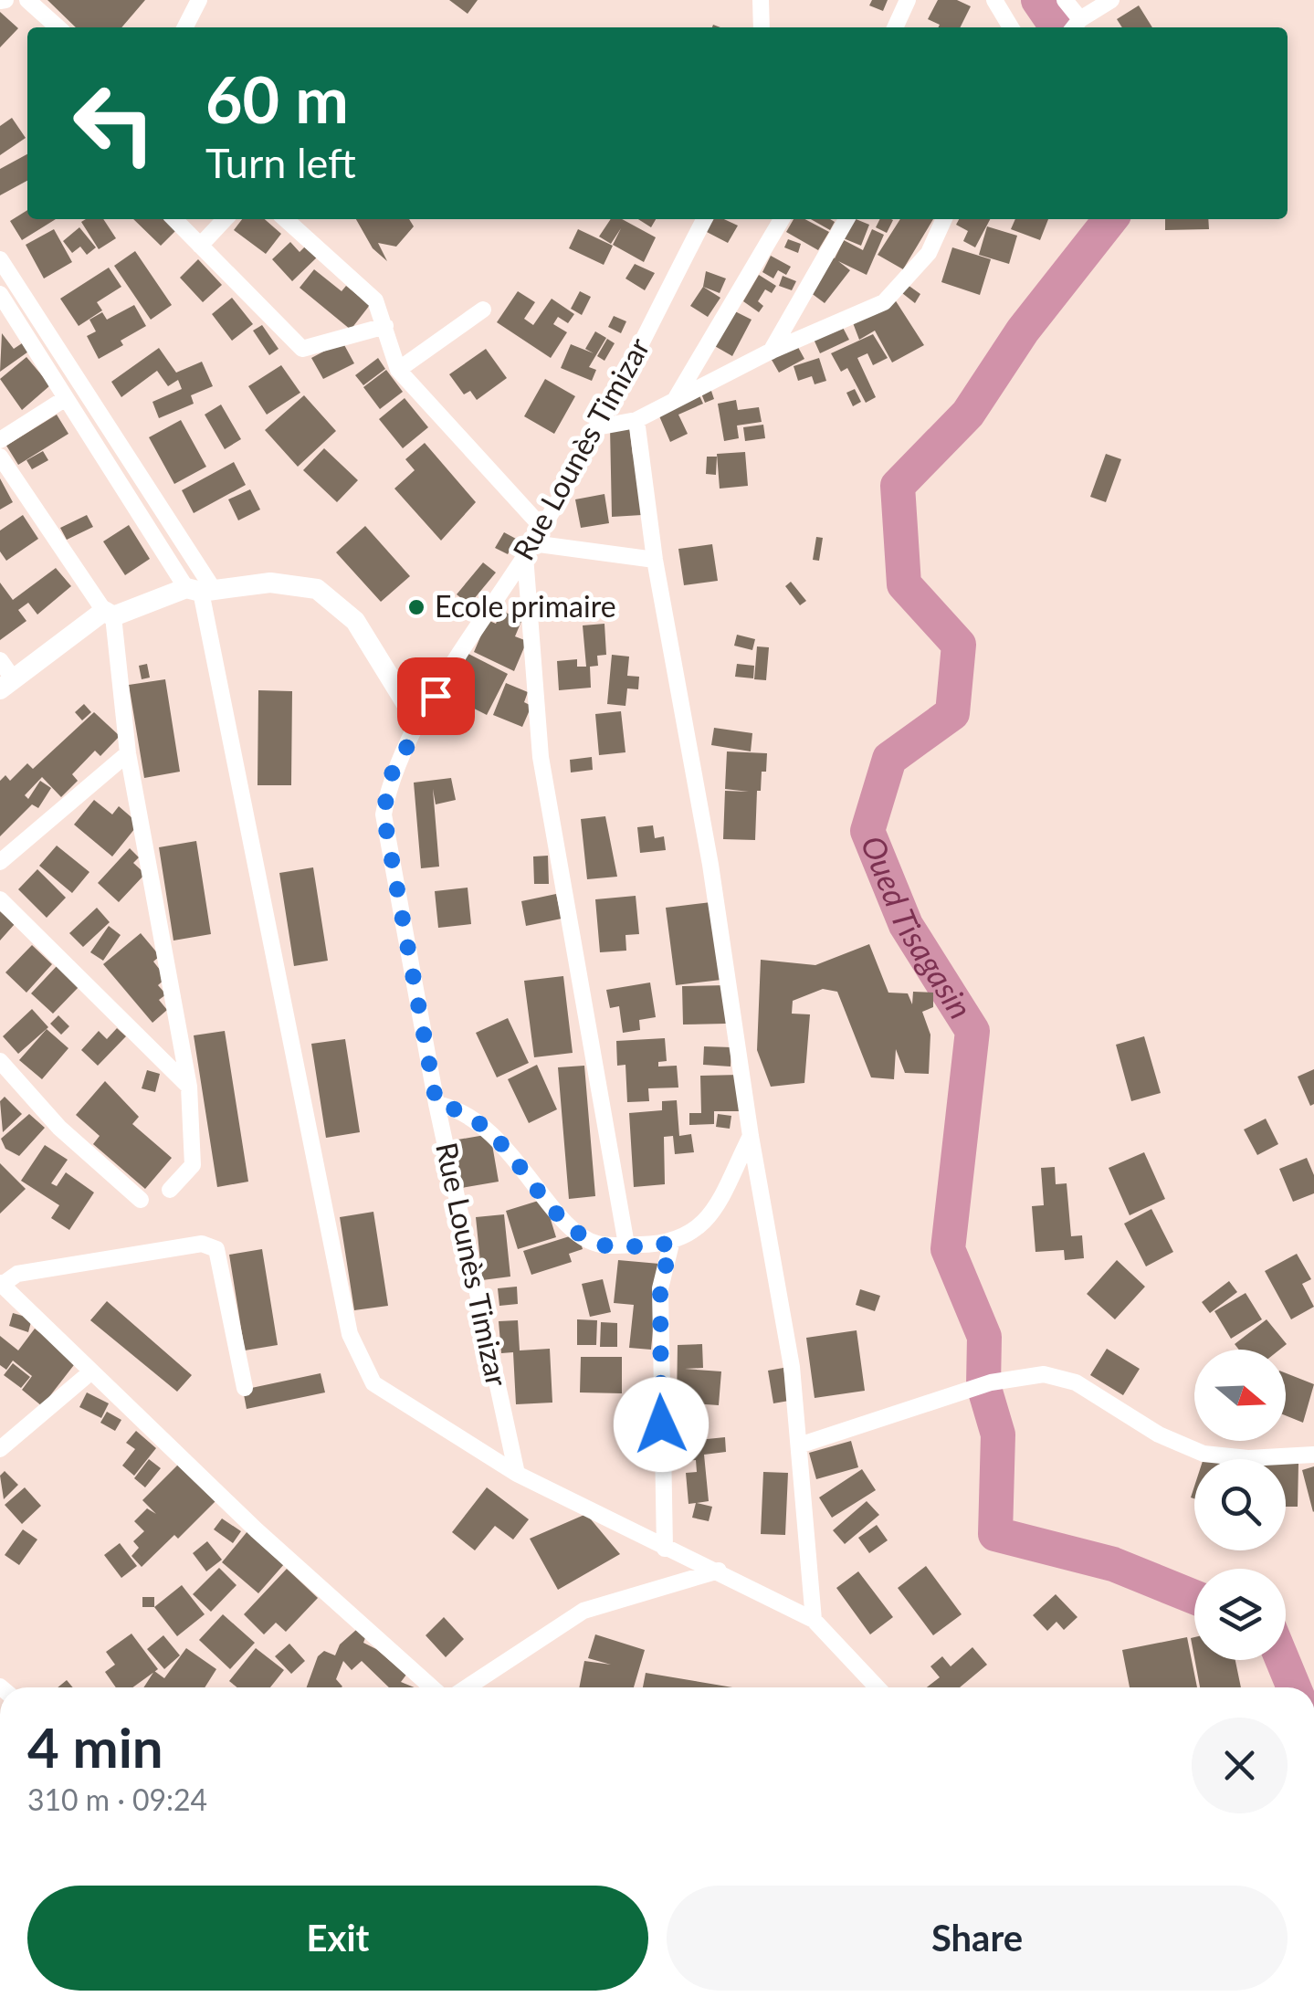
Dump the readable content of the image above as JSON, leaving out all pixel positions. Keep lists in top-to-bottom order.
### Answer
{
  "streets": {
    "street": ["Rue Lounès Timizar"]
  },
  "water": ["Oued Tisagasin"],
  "places": ["Ecole primaire"],
  "north": "right",
  "page": {
    "turn": ["60 m", "Turn left"],
    "heading": ["4 min", "310 m · 09:24"],
    "buttons": ["Exit", "Share"]
  }
}
